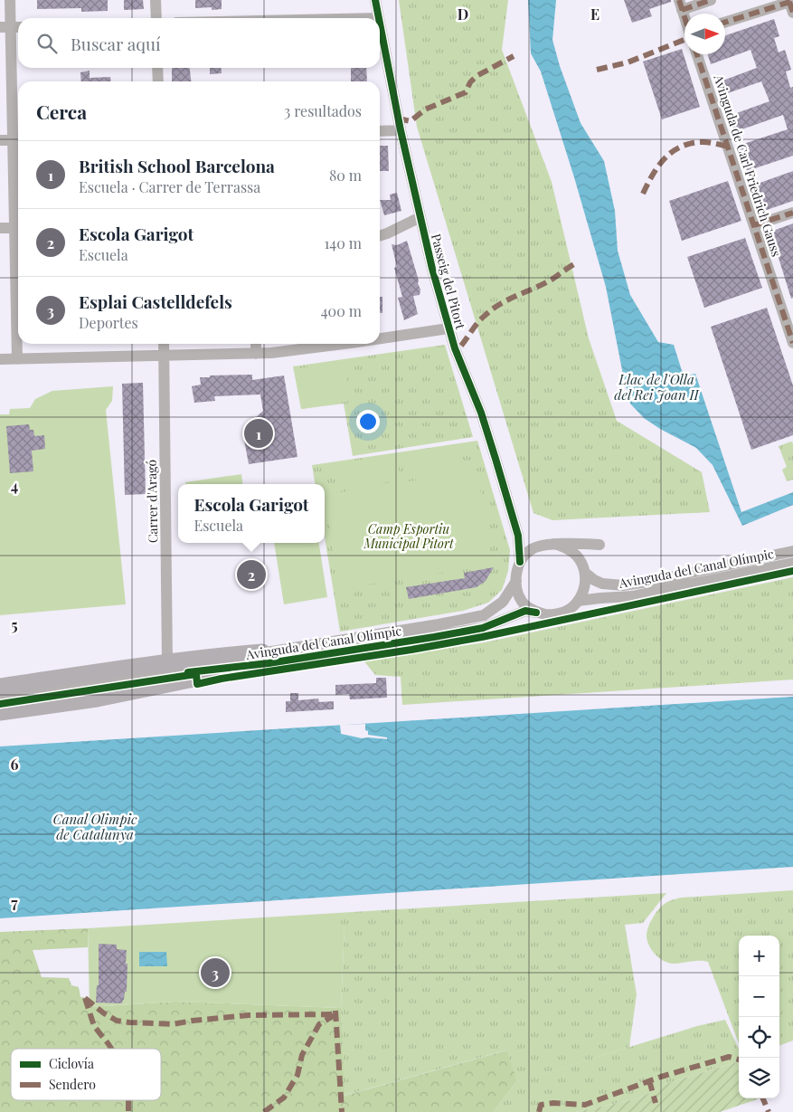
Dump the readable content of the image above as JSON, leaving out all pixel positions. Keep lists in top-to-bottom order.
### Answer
{
  "streets": {
    "street": [
      "Avinguda de Carl Friedrich Gauss",
      "Passeig del Pitort",
      "Carrer d'Aragó",
      "Avinguda del Canal Olímpic"
    ]
  },
  "crossings": [
    ["Passeig del Pitort", "Avinguda del Canal Olímpic"]
  ],
  "water": ["Llac de l'Olla del Rei Joan II", "Canal Olimpic de Catalunya"],
  "parks": ["Camp Esportiu Municipal Pitort"],
  "legend": ["Ciclovía", "Sendero"],
  "north": "right",
  "page": {
    "search": "Buscar aquí",
    "heading": ["Cerca", "3 resultados"],
    "list": [
      {
        "mark": "1",
        "name": "British School Barcelona",
        "note": "Escuela · Carrer de Terrassa",
        "value": "80 m"
      },
      {
        "mark": "2",
        "name": "Escola Garigot",
        "note": "Escuela",
        "value": "140 m"
      },
      {
        "mark": "3",
        "name": "Esplai Castelldefels",
        "note": "Deportes",
        "value": "400 m"
      }
    ],
    "pins": ["1", "2", "3"],
    "popup": ["Escola Garigot", "Escuela"],
    "map_buttons": ["+", "−"]
  },
  "grid": {
    "columns": ["D", "E"],
    "rows": [
      "4",
      "5",
      "6",
      "7"
    ]
  }
}
